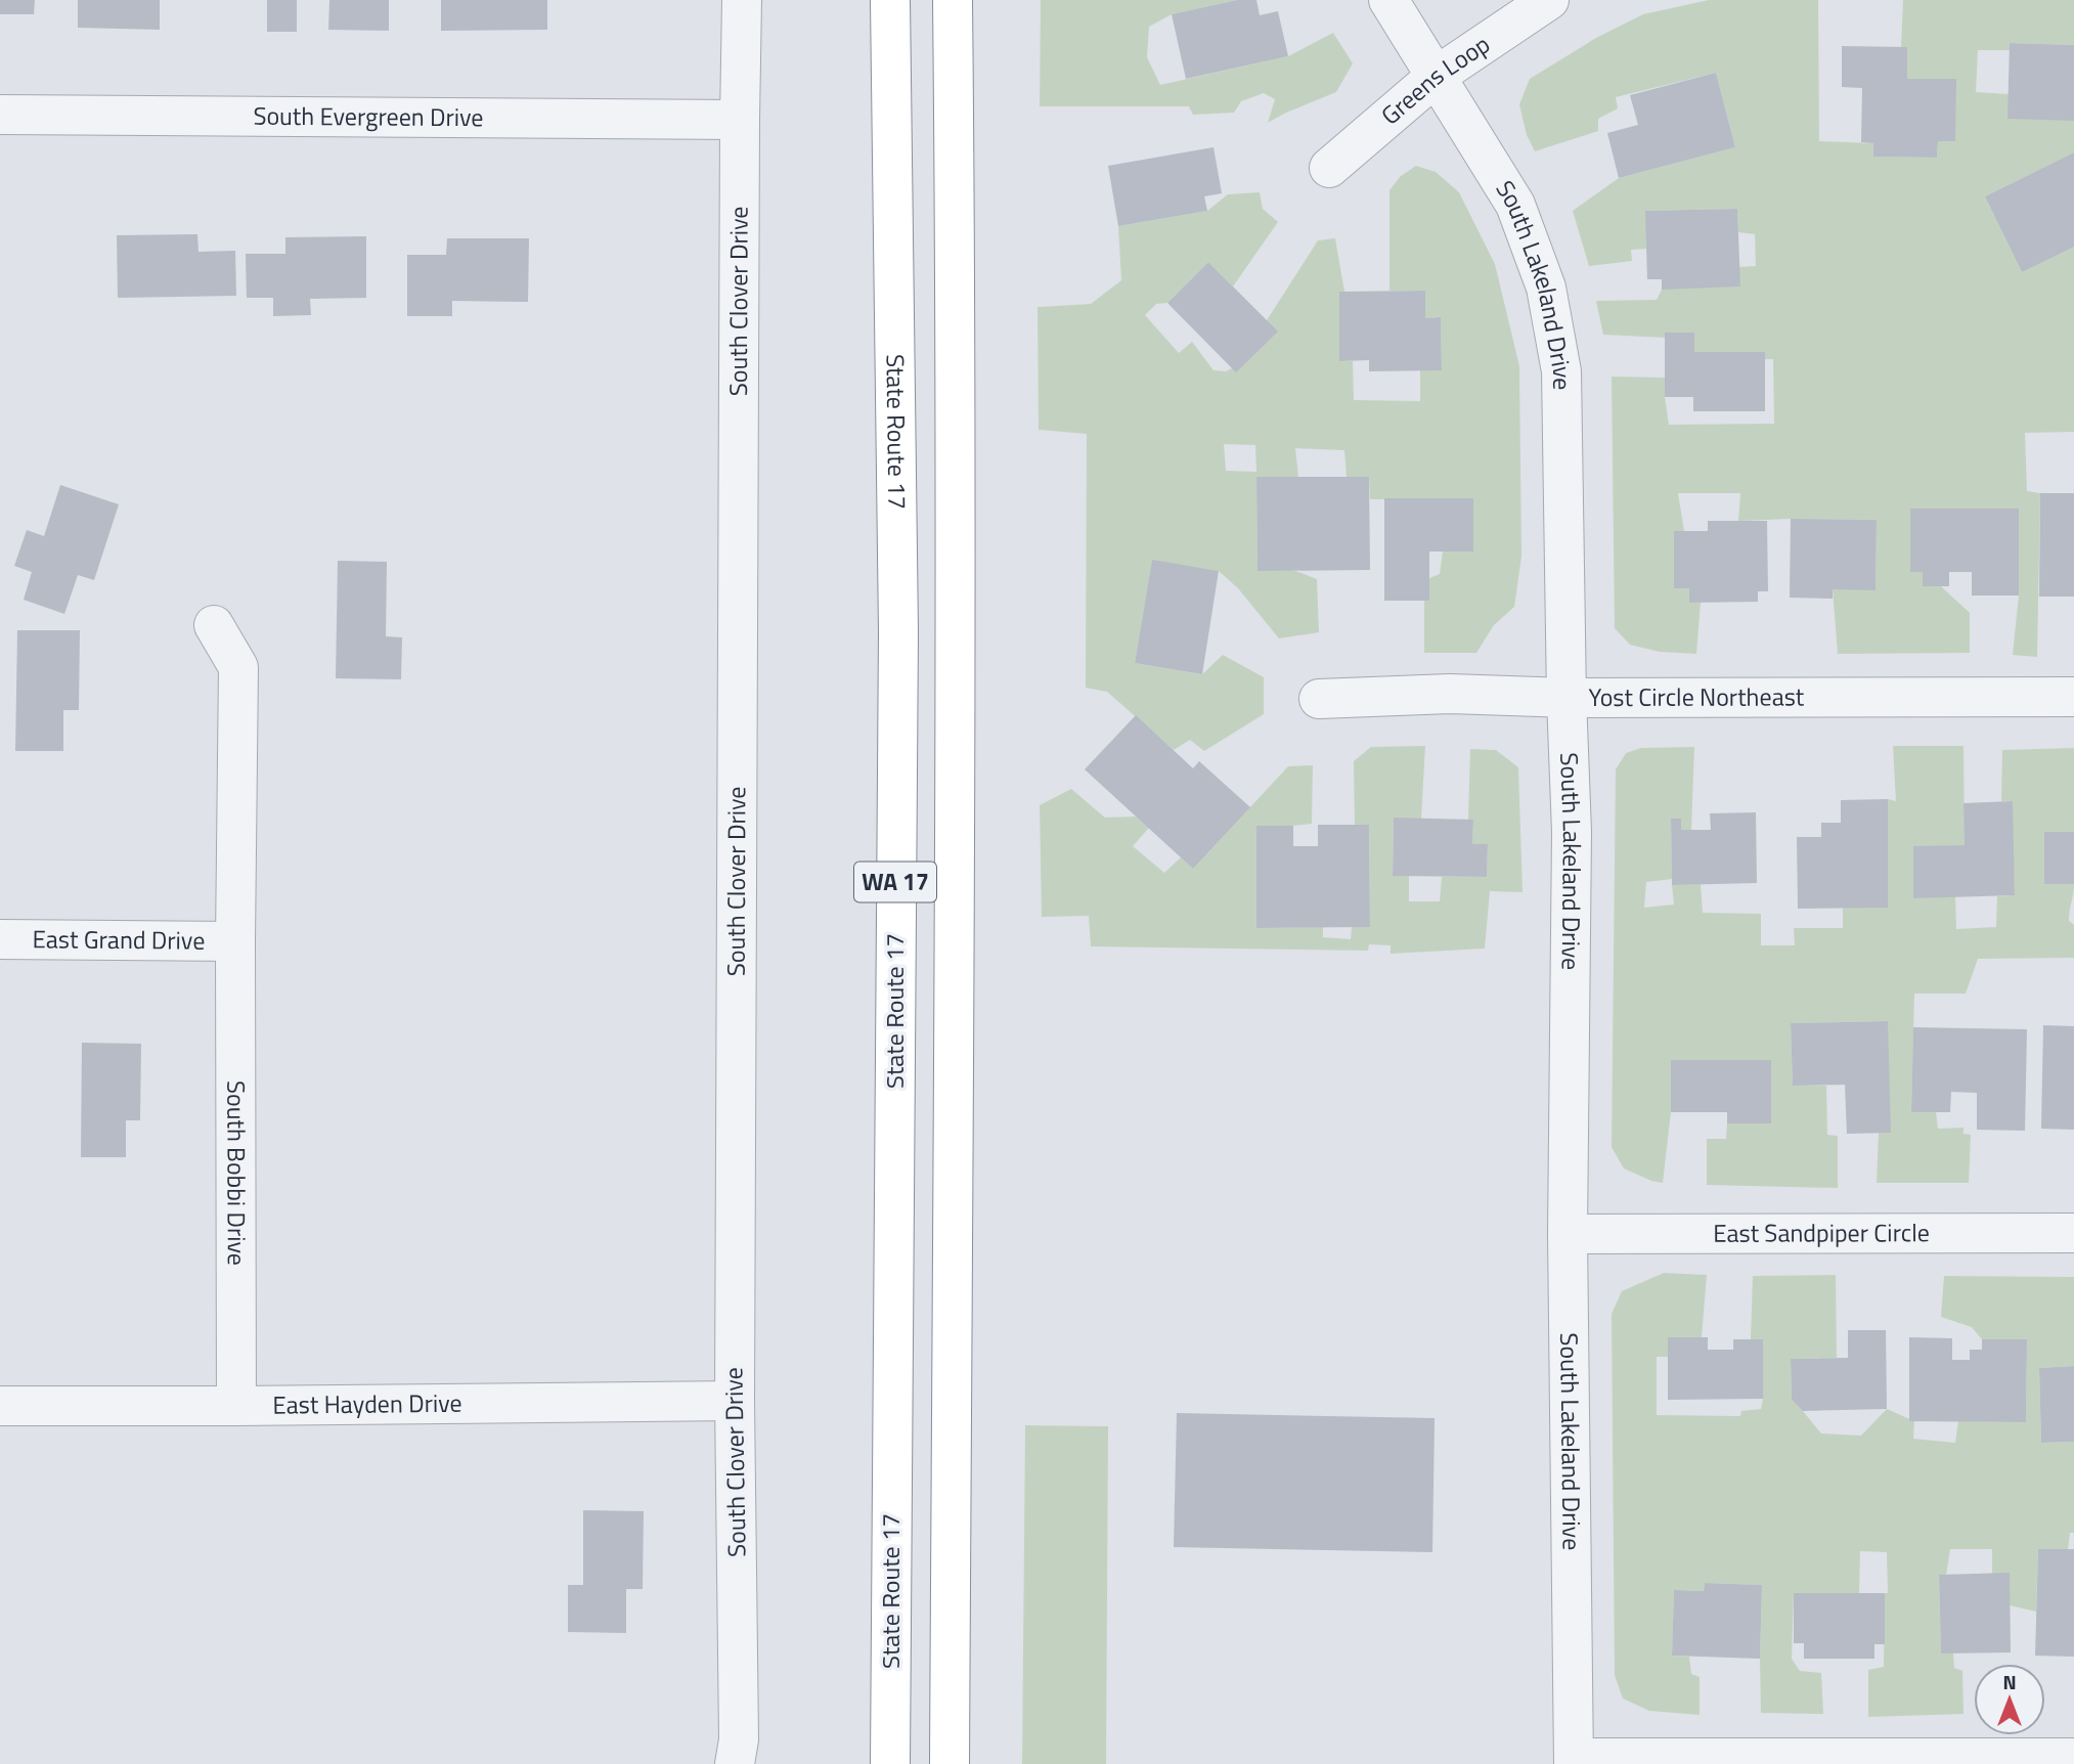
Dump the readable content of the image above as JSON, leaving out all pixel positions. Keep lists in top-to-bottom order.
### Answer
{
  "streets": {
    "highway": ["State Route 17", "WA 17"],
    "street": [
      "Greens Loop",
      "South Evergreen Drive",
      "South Lakeland Drive",
      "South Clover Drive",
      "Yost Circle Northeast",
      "East Grand Drive",
      "South Bobbi Drive",
      "East Sandpiper Circle",
      "East Hayden Drive"
    ]
  },
  "crossings": [
    ["Greens Loop", "South Lakeland Drive"],
    ["South Evergreen Drive", "South Clover Drive"],
    ["South Lakeland Drive", "Yost Circle Northeast"],
    ["South Lakeland Drive", "East Sandpiper Circle"],
    ["South Clover Drive", "East Hayden Drive"],
    ["East Grand Drive", "South Bobbi Drive"],
    ["South Bobbi Drive", "East Hayden Drive"]
  ],
  "north": "top"
}
